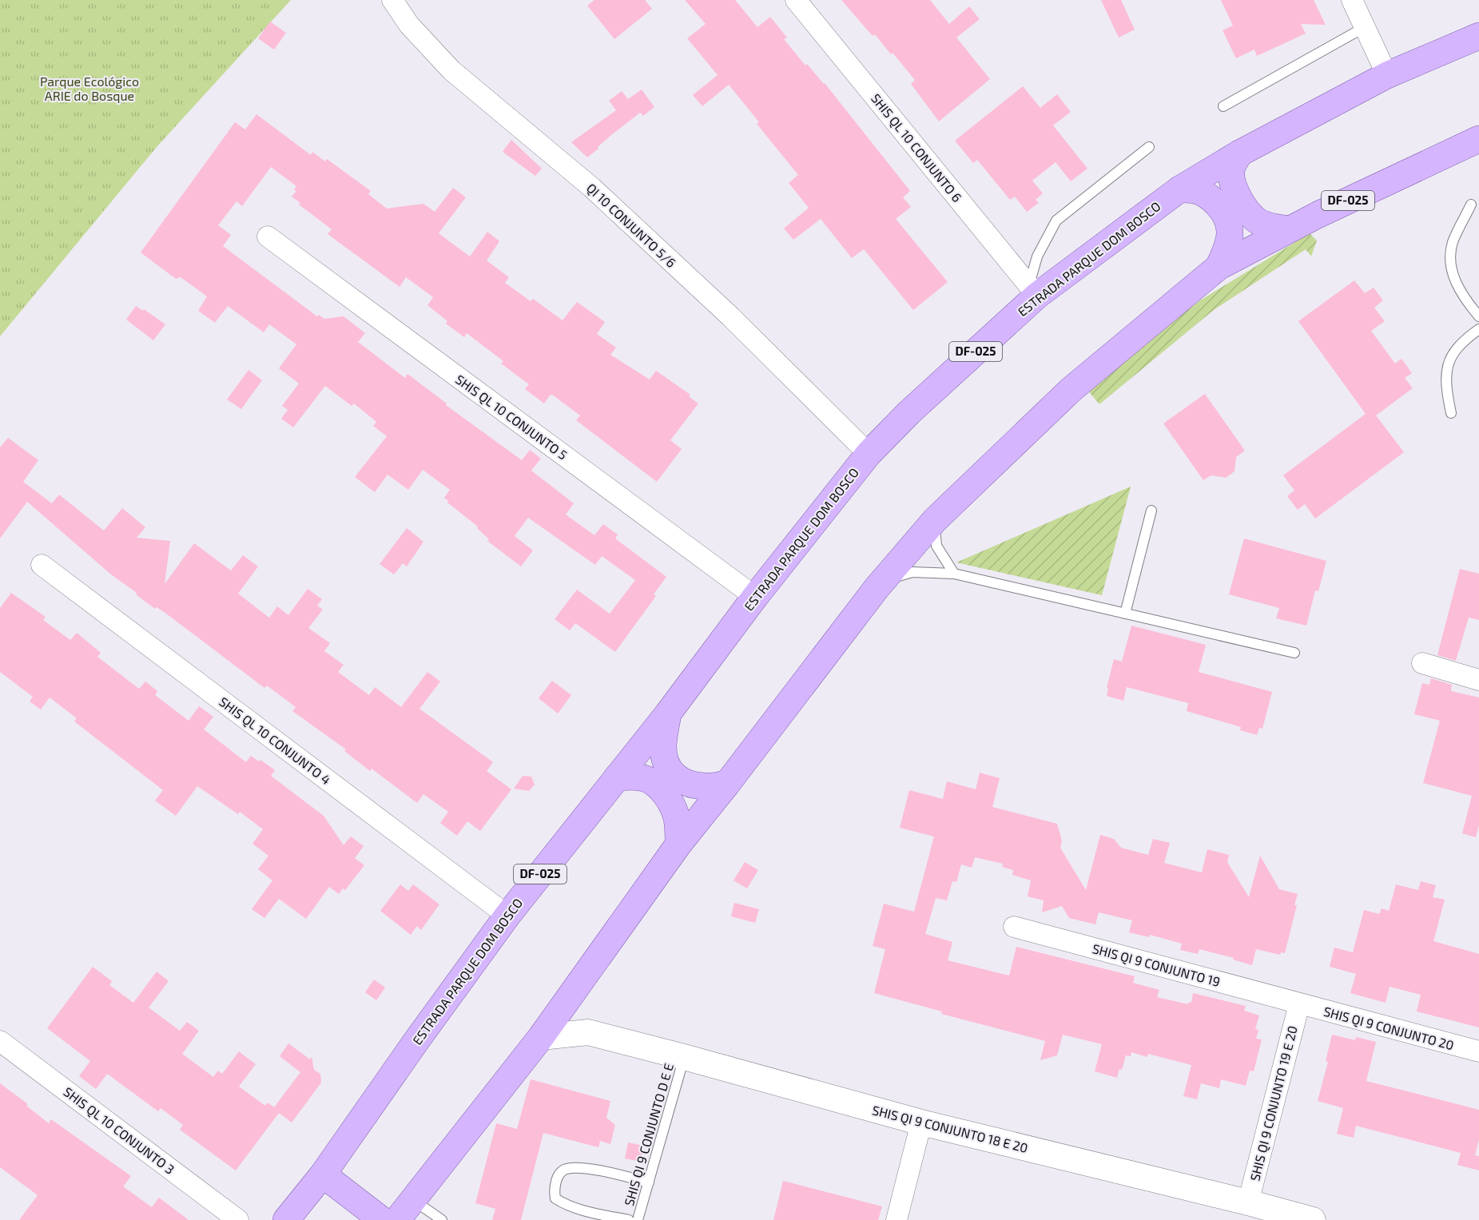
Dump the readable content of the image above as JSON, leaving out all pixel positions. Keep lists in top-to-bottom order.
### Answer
{
  "streets": {
    "main road": ["DF-025", "ESTRADA PARQUE DOM BOSCO"],
    "street": [
      "SHIS QL 10 CONJUNTO 6",
      "QI 10 CONJUNTO 5/6",
      "SHIS QL 10 CONJUNTO 5",
      "SHIS QL 10 CONJUNTO 4",
      "SHIS QI 9 CONJUNTO 19",
      "SHIS QI 9 CONJUNTO 20",
      "SHIS QI 9 CONJUNTO 19 E 20",
      "SHIS QI 9 CONJUNTO 18 E 20",
      "SHIS QL 10 CONJUNTO 3"
    ],
    "lane": ["SHIS QI 9 CONJUNTO D E E"]
  },
  "crossings": [
    ["SHIS QL 10 CONJUNTO 6", "ESTRADA PARQUE DOM BOSCO"],
    ["DF-025", "SHIS QI 9 CONJUNTO 18 E 20"],
    ["QI 10 CONJUNTO 5/6", "ESTRADA PARQUE DOM BOSCO"],
    ["ESTRADA PARQUE DOM BOSCO", "SHIS QL 10 CONJUNTO 5"],
    ["ESTRADA PARQUE DOM BOSCO", "SHIS QL 10 CONJUNTO 4"],
    ["SHIS QI 9 CONJUNTO 19", "SHIS QI 9 CONJUNTO 20"],
    ["SHIS QI 9 CONJUNTO 19", "SHIS QI 9 CONJUNTO 19 E 20"],
    ["SHIS QI 9 CONJUNTO 20", "SHIS QI 9 CONJUNTO 19 E 20"],
    ["SHIS QI 9 CONJUNTO 19 E 20", "SHIS QI 9 CONJUNTO 18 E 20"],
    ["SHIS QI 9 CONJUNTO 18 E 20", "SHIS QI 9 CONJUNTO D E E"]
  ],
  "parks": ["Parque Ecológico ARIE do Bosque"]
}
